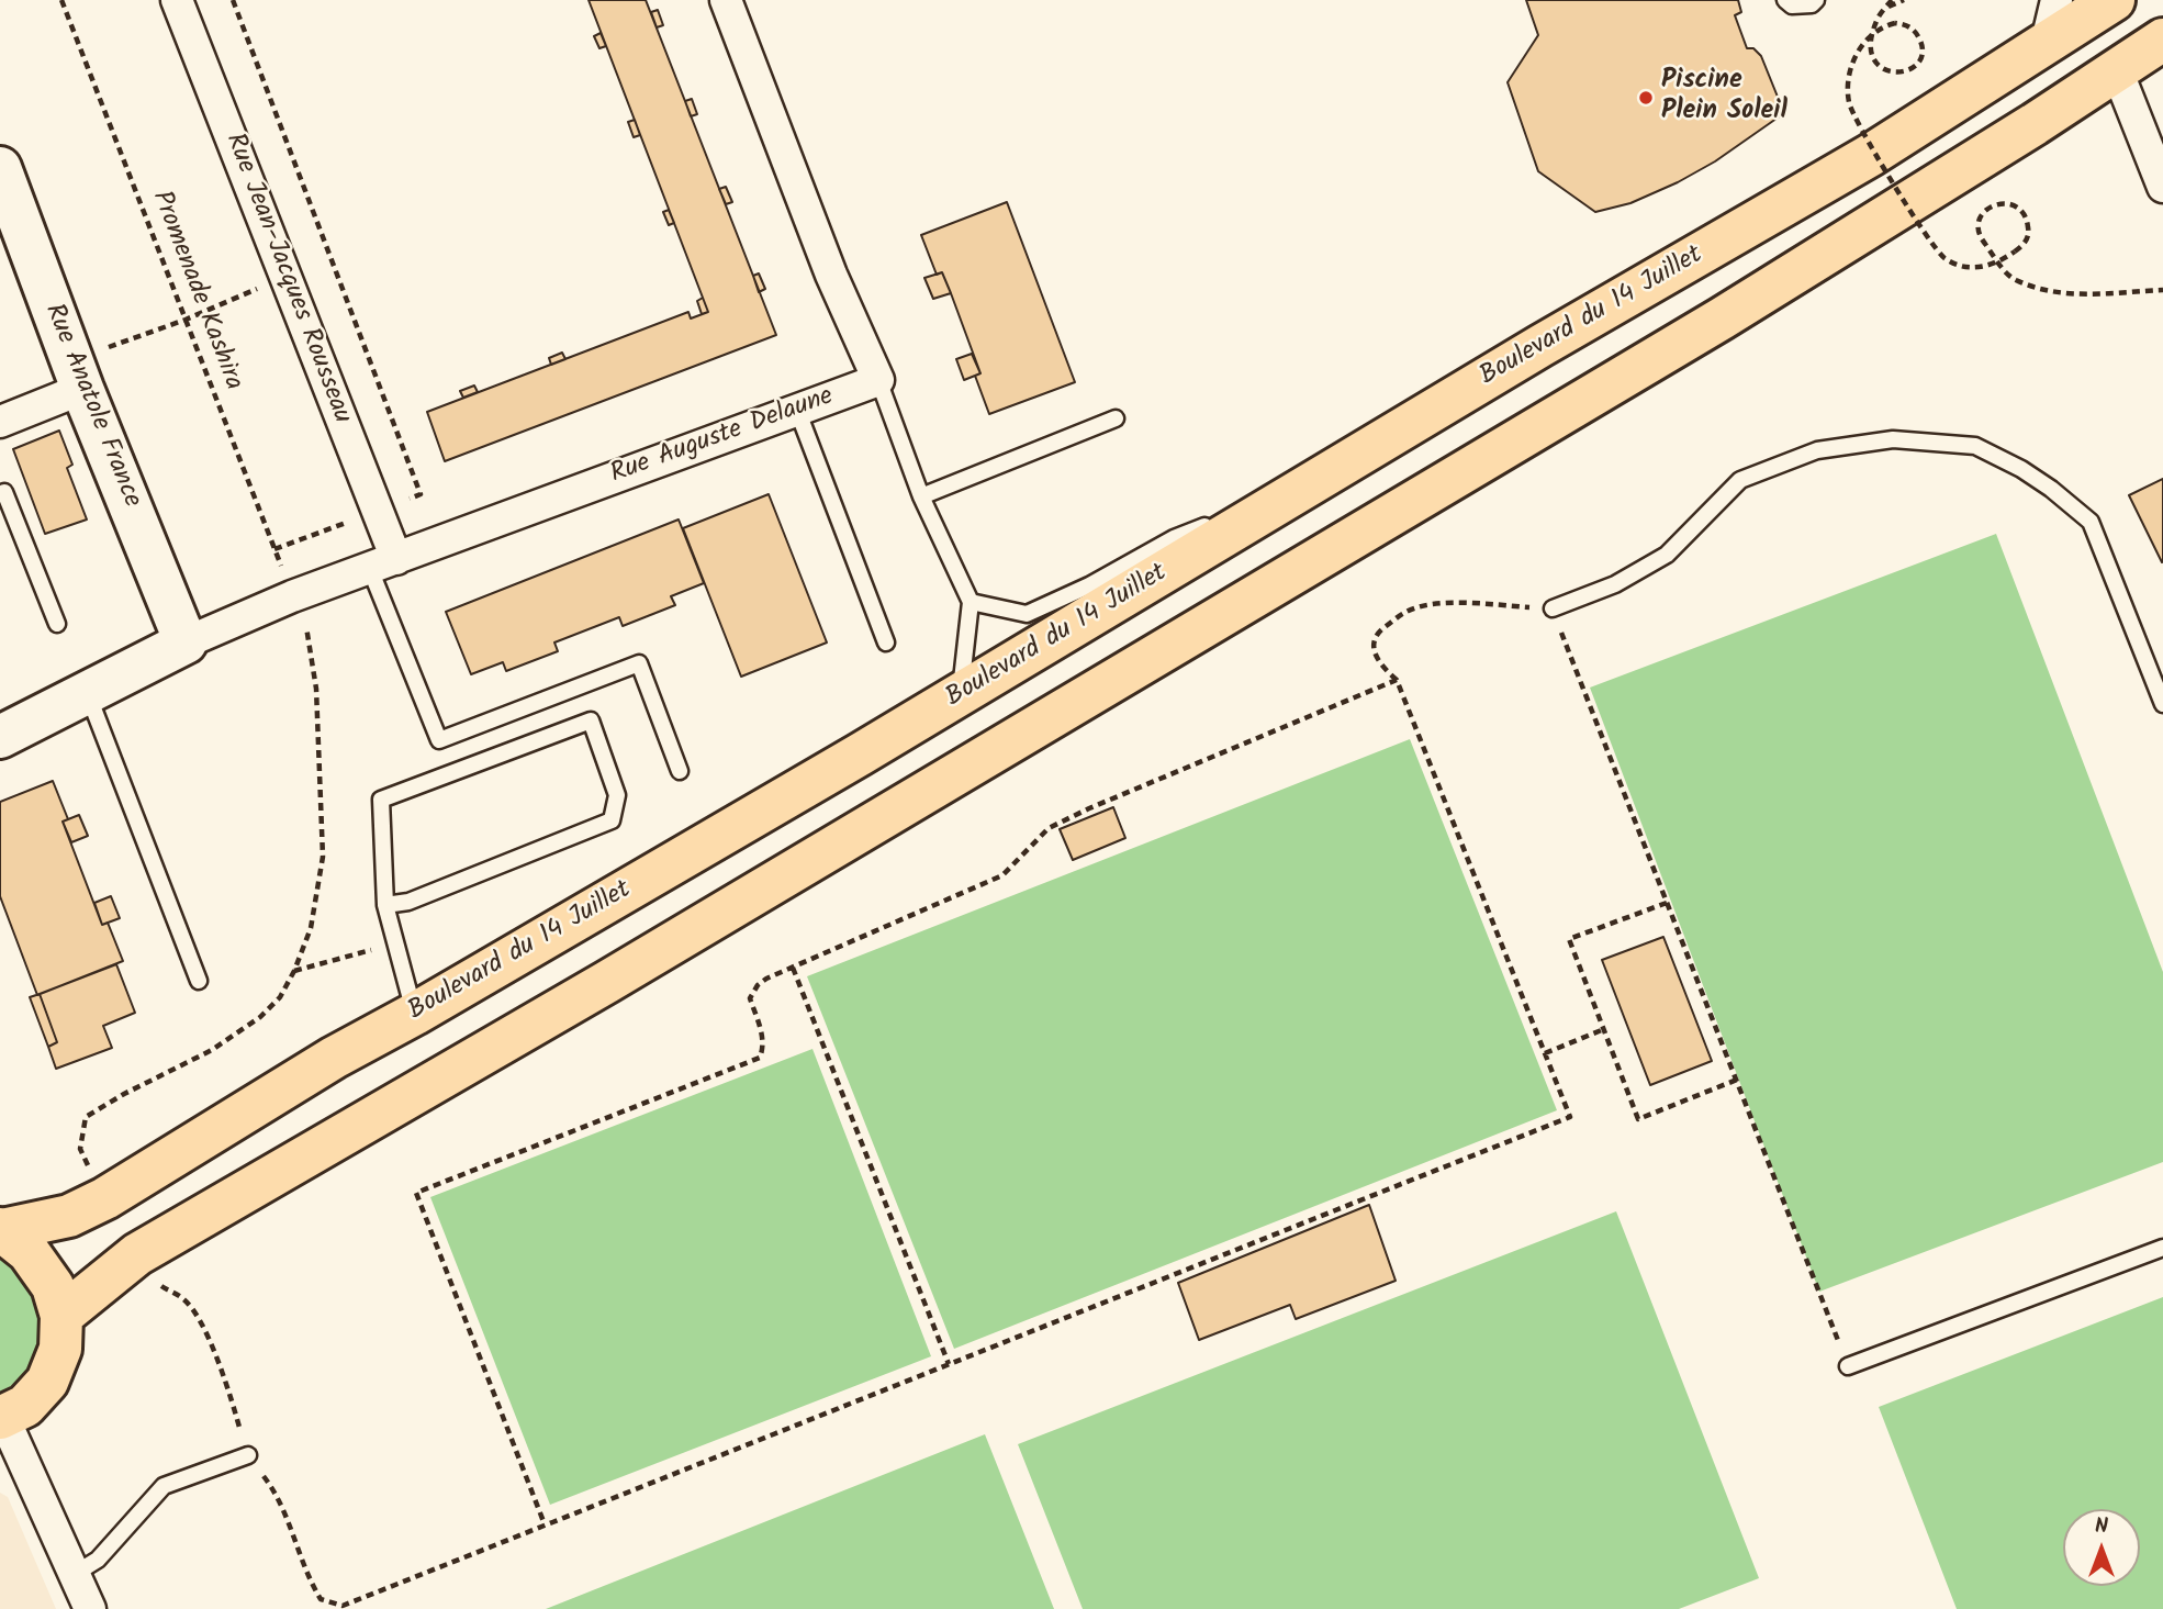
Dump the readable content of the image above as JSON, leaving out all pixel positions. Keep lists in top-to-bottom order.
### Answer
{
  "streets": {
    "main road": ["Boulevard du 14 Juillet"],
    "street": ["Rue Jean-Jacques Rousseau", "Rue Anatole France", "Rue Auguste Delaune"],
    "path": ["Promenade Kashira"]
  },
  "crossings": [
    ["Rue Jean-Jacques Rousseau", "Rue Auguste Delaune"],
    ["Promenade Kashira", "Boulevard du 14 Juillet"],
    ["Promenade Kashira", "Rue Auguste Delaune"],
    ["Rue Anatole France", "Rue Auguste Delaune"]
  ],
  "places": ["Piscine Plein Soleil"],
  "north": "top"
}
